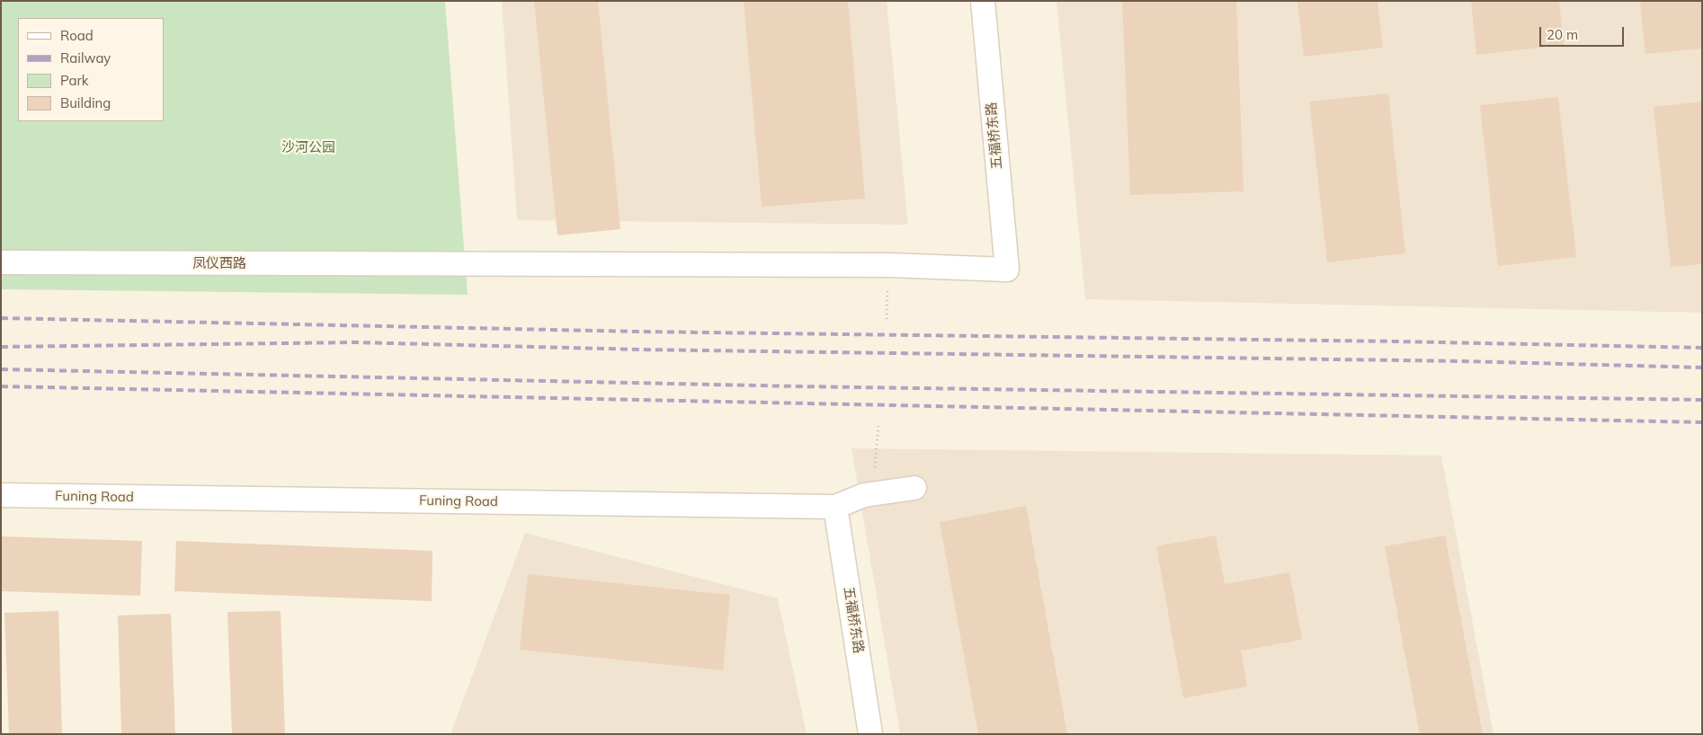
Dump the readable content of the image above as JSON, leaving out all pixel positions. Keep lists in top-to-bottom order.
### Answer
{
  "streets": {
    "street": ["五福桥东路", "凤仪西路", "Funing Road"]
  },
  "crossings": [
    ["五福桥东路", "凤仪西路"],
    ["五福桥东路", "Funing Road"]
  ],
  "parks": ["沙河公园"],
  "legend": [
    "Road",
    "Railway",
    "Park",
    "Building"
  ],
  "scale_bar": "20 m"
}
